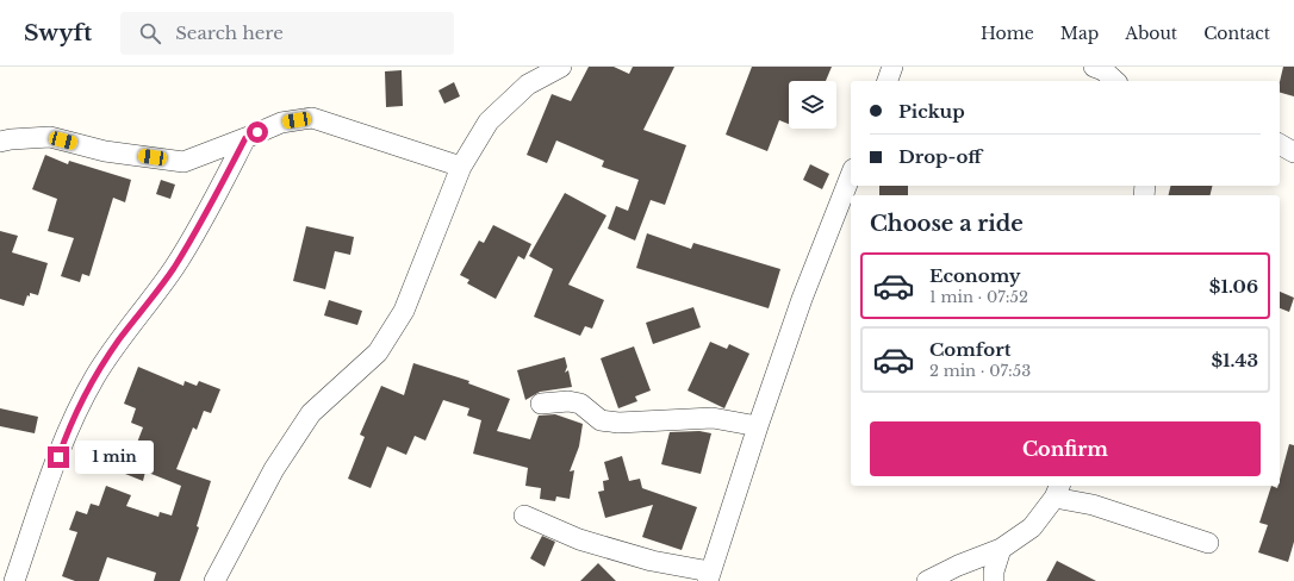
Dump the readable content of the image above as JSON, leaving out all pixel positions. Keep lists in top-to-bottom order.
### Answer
{
  "page": {
    "header": "Swyft",
    "search": "Search here",
    "nav": [
      "Home",
      "Map",
      "About",
      "Contact"
    ],
    "banner": ["Pickup", "Drop-off"],
    "heading": "Choose a ride",
    "list": [
      {
        "name": "Economy",
        "note": "1 min · 07:52",
        "value": "$1.06"
      },
      {
        "name": "Comfort",
        "note": "2 min · 07:53",
        "value": "$1.43"
      }
    ],
    "buttons": "Confirm",
    "bubble": "1 min"
  }
}
